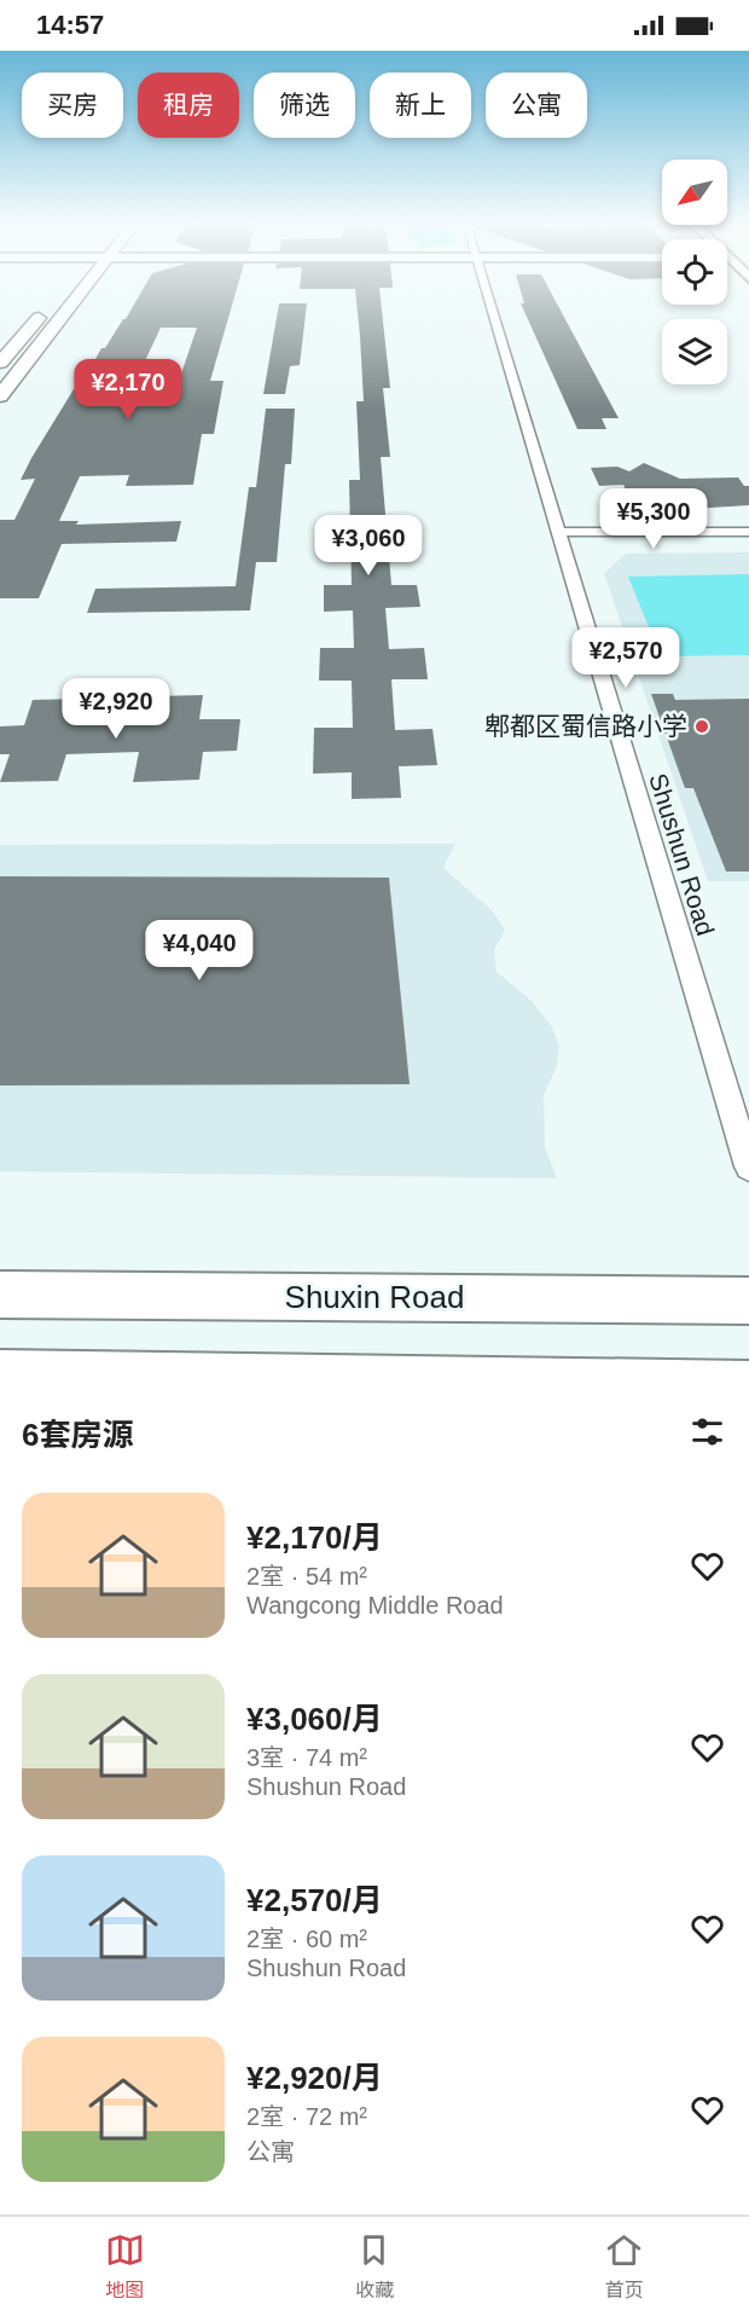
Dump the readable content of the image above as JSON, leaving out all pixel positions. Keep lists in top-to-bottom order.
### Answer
{
  "streets": {
    "main road": ["Shuxin Road"],
    "street": ["Shushun Road"]
  },
  "places": ["郫都区蜀信路小学"],
  "north": "bottom left",
  "page": {
    "status": "14:57",
    "chip": [
      "买房",
      "租房",
      "筛选",
      "新上",
      "公寓"
    ],
    "price": [
      "¥2,170",
      "¥5,300",
      "¥3,060",
      "¥2,570",
      "¥2,920",
      "¥4,040"
    ],
    "heading": "6套房源",
    "list": [
      {
        "name": "¥2,170/月",
        "note": "2室 · 54 m² · Wangcong Middle Road"
      },
      {
        "name": "¥3,060/月",
        "note": "3室 · 74 m² · Shushun Road"
      },
      {
        "name": "¥2,570/月",
        "note": "2室 · 60 m² · Shushun Road"
      },
      {
        "name": "¥2,920/月",
        "note": "2室 · 72 m² · 公寓"
      }
    ],
    "tabs": ["地图", "收藏", "首页"]
  }
}
